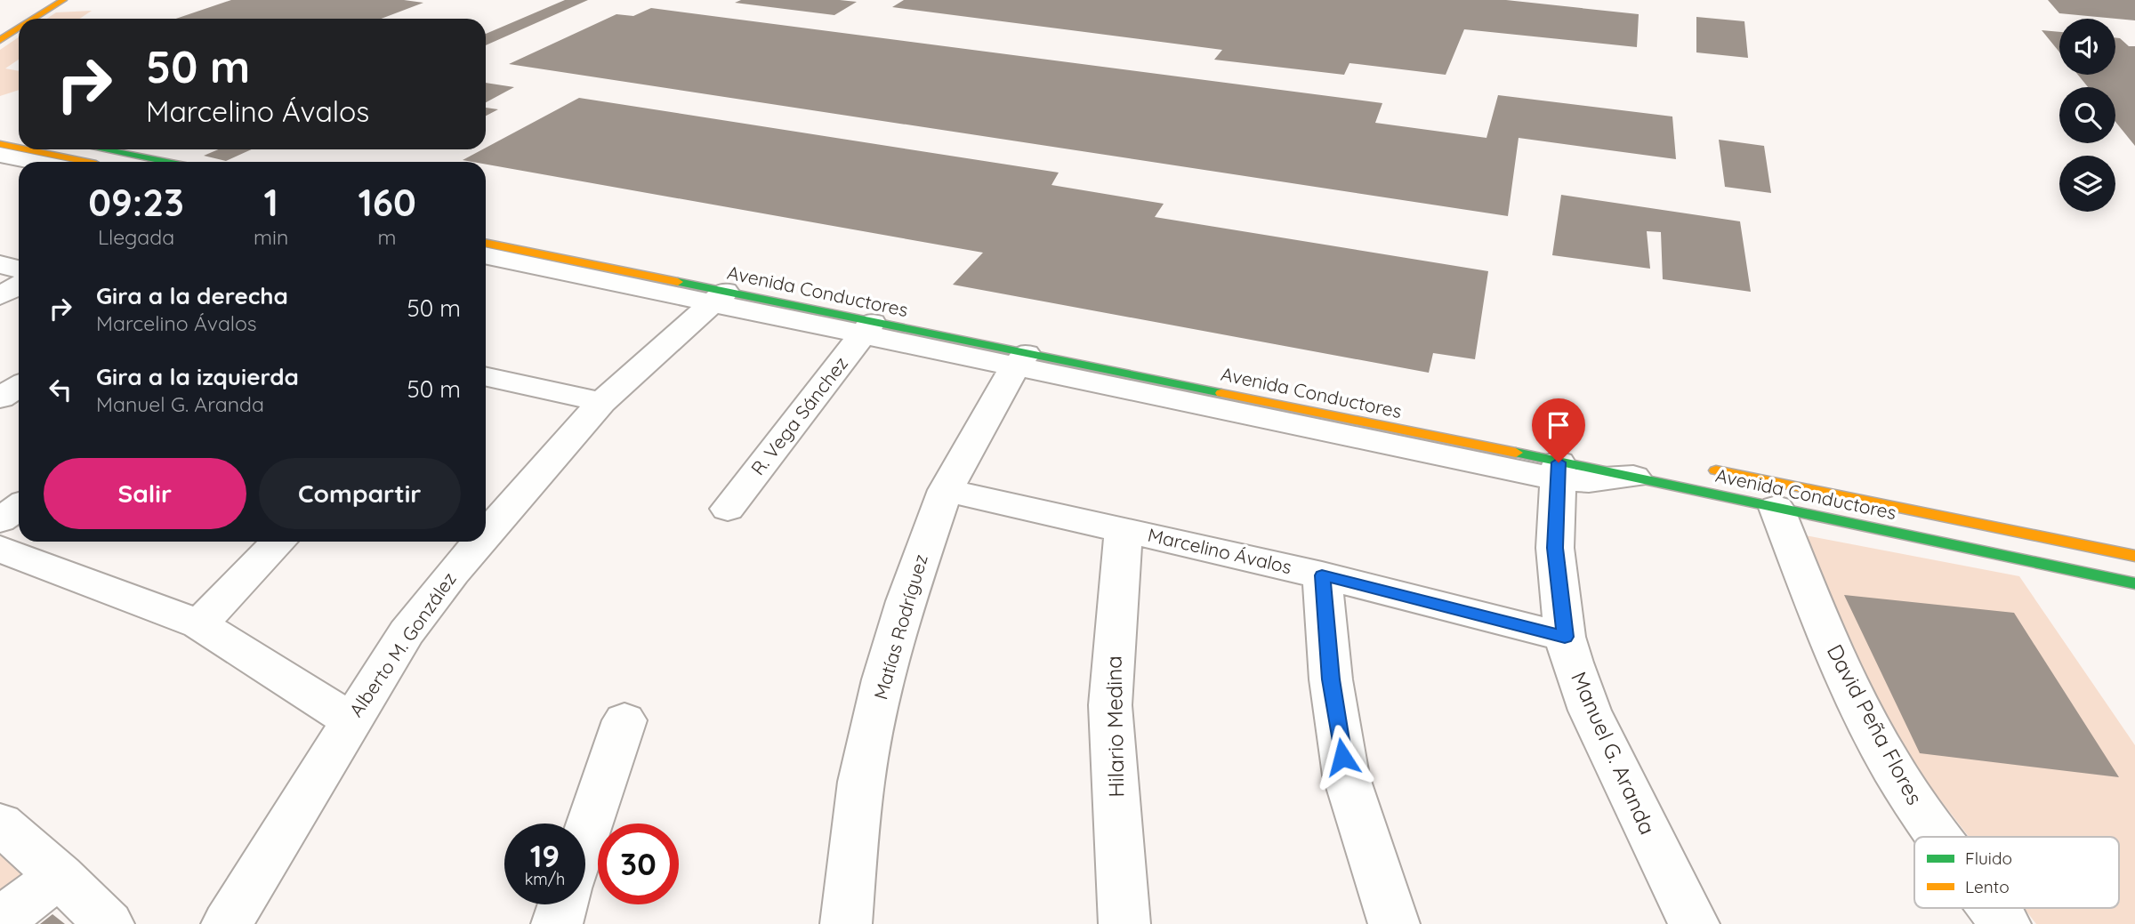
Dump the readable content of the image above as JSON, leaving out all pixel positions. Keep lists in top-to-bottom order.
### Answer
{
  "streets": {
    "main road": ["Avenida Conductores"],
    "street": [
      "R. Vega Sánchez",
      "Marcelino Ávalos",
      "Matías Rodríguez",
      "Alberto M. González",
      "David Peña Flores",
      "Hilario Medina",
      "Manuel G. Aranda"
    ]
  },
  "crossings": [
    ["Avenida Conductores", "Alberto M. González"],
    ["Avenida Conductores", "David Peña Flores"],
    ["Marcelino Ávalos", "Matías Rodríguez"],
    ["Marcelino Ávalos", "Hilario Medina"],
    ["Marcelino Ávalos", "Manuel G. Aranda"]
  ],
  "legend": ["Fluido", "Lento"],
  "page": {
    "turn": ["50 m", "Marcelino Ávalos"],
    "eta": [
      "09:23",
      "Llegada",
      "1",
      "min",
      "160",
      "m"
    ],
    "list": [
      {
        "name": "Gira a la derecha",
        "note": "Marcelino Ávalos",
        "value": "50 m"
      },
      {
        "name": "Gira a la izquierda",
        "note": "Manuel G. Aranda",
        "value": "50 m"
      }
    ],
    "buttons": ["Salir", "Compartir"],
    "speed": "19 km/h",
    "limit": "30"
  }
}
